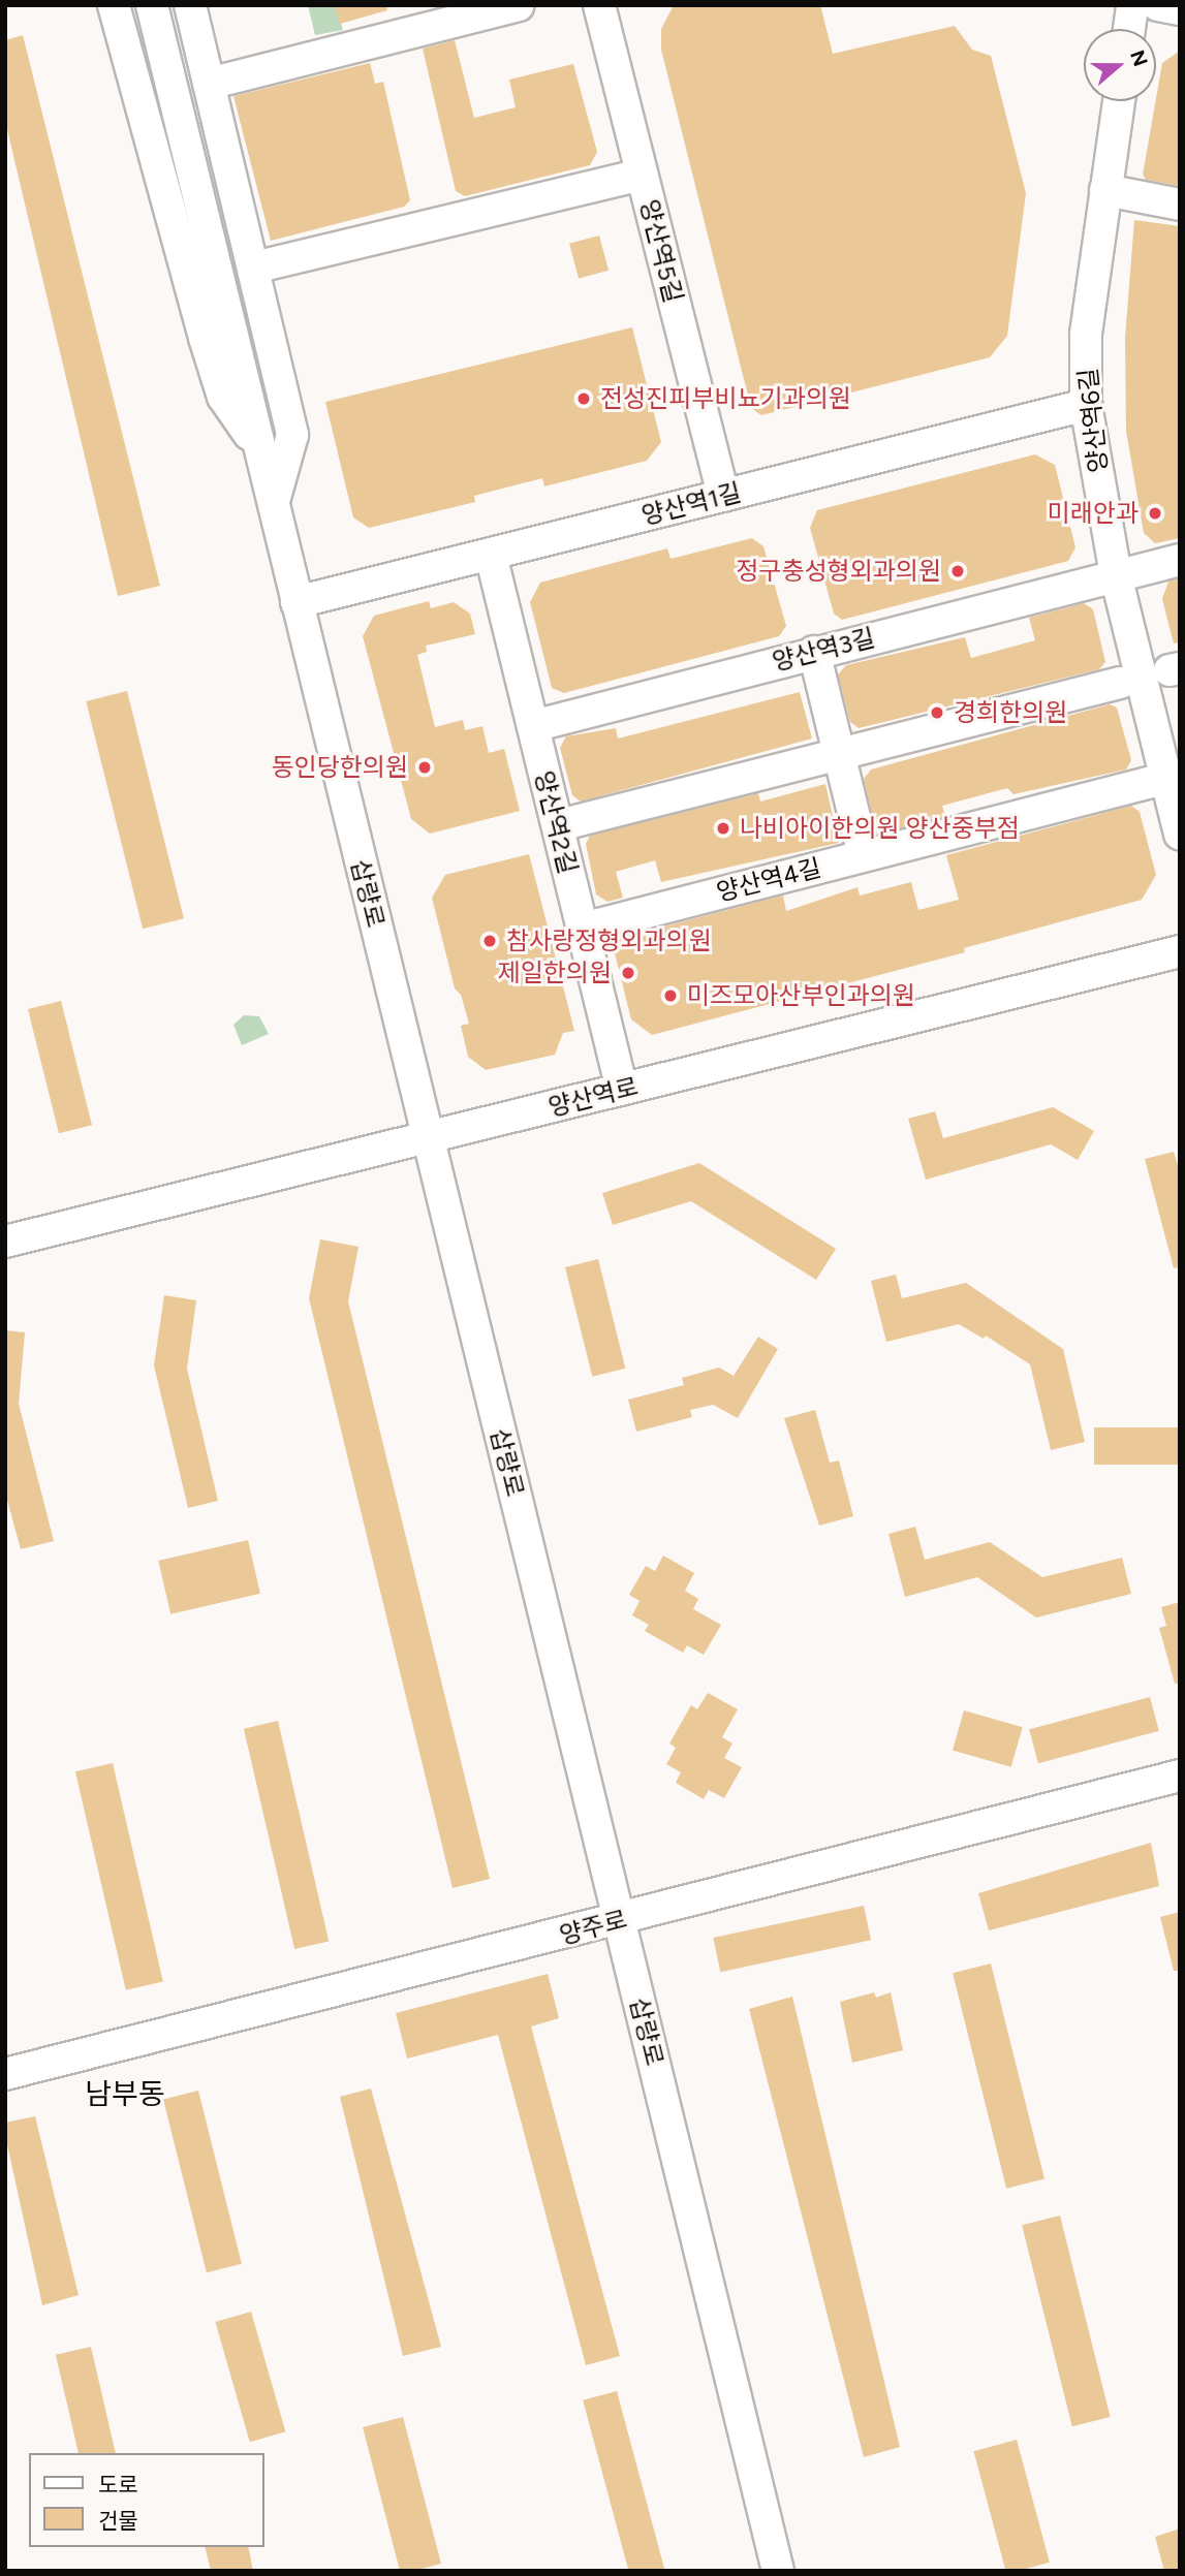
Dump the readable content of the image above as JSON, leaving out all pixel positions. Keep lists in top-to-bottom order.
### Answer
{
  "streets": {
    "street": [
      "양산역5길",
      "양산역6길",
      "양산역1길",
      "양산역3길",
      "양산역2길",
      "양산역4길",
      "삽량로",
      "양산역로",
      "양주로"
    ]
  },
  "crossings": [
    ["양산역5길", "양산역1길"],
    ["양산역6길", "양산역1길"],
    ["양산역6길", "양산역3길"],
    ["양산역6길", "양산역4길"],
    ["양산역1길", "양산역2길"],
    ["양산역1길", "삽량로"],
    ["양산역3길", "양산역2길"],
    ["양산역2길", "양산역4길"],
    ["양산역2길", "양산역로"],
    ["삽량로", "양산역로"],
    ["삽량로", "양주로"]
  ],
  "districts": ["남부동"],
  "places": [
    "전성진피부비뇨기과의원",
    "미래안과",
    "정구충성형외과의원",
    "경희한의원",
    "동인당한의원",
    "나비아이한의원 양산중부점",
    "참사랑정형외과의원",
    "제일한의원",
    "미즈모아산부인과의원"
  ],
  "legend": ["도로", "건물"],
  "north": "right"
}
